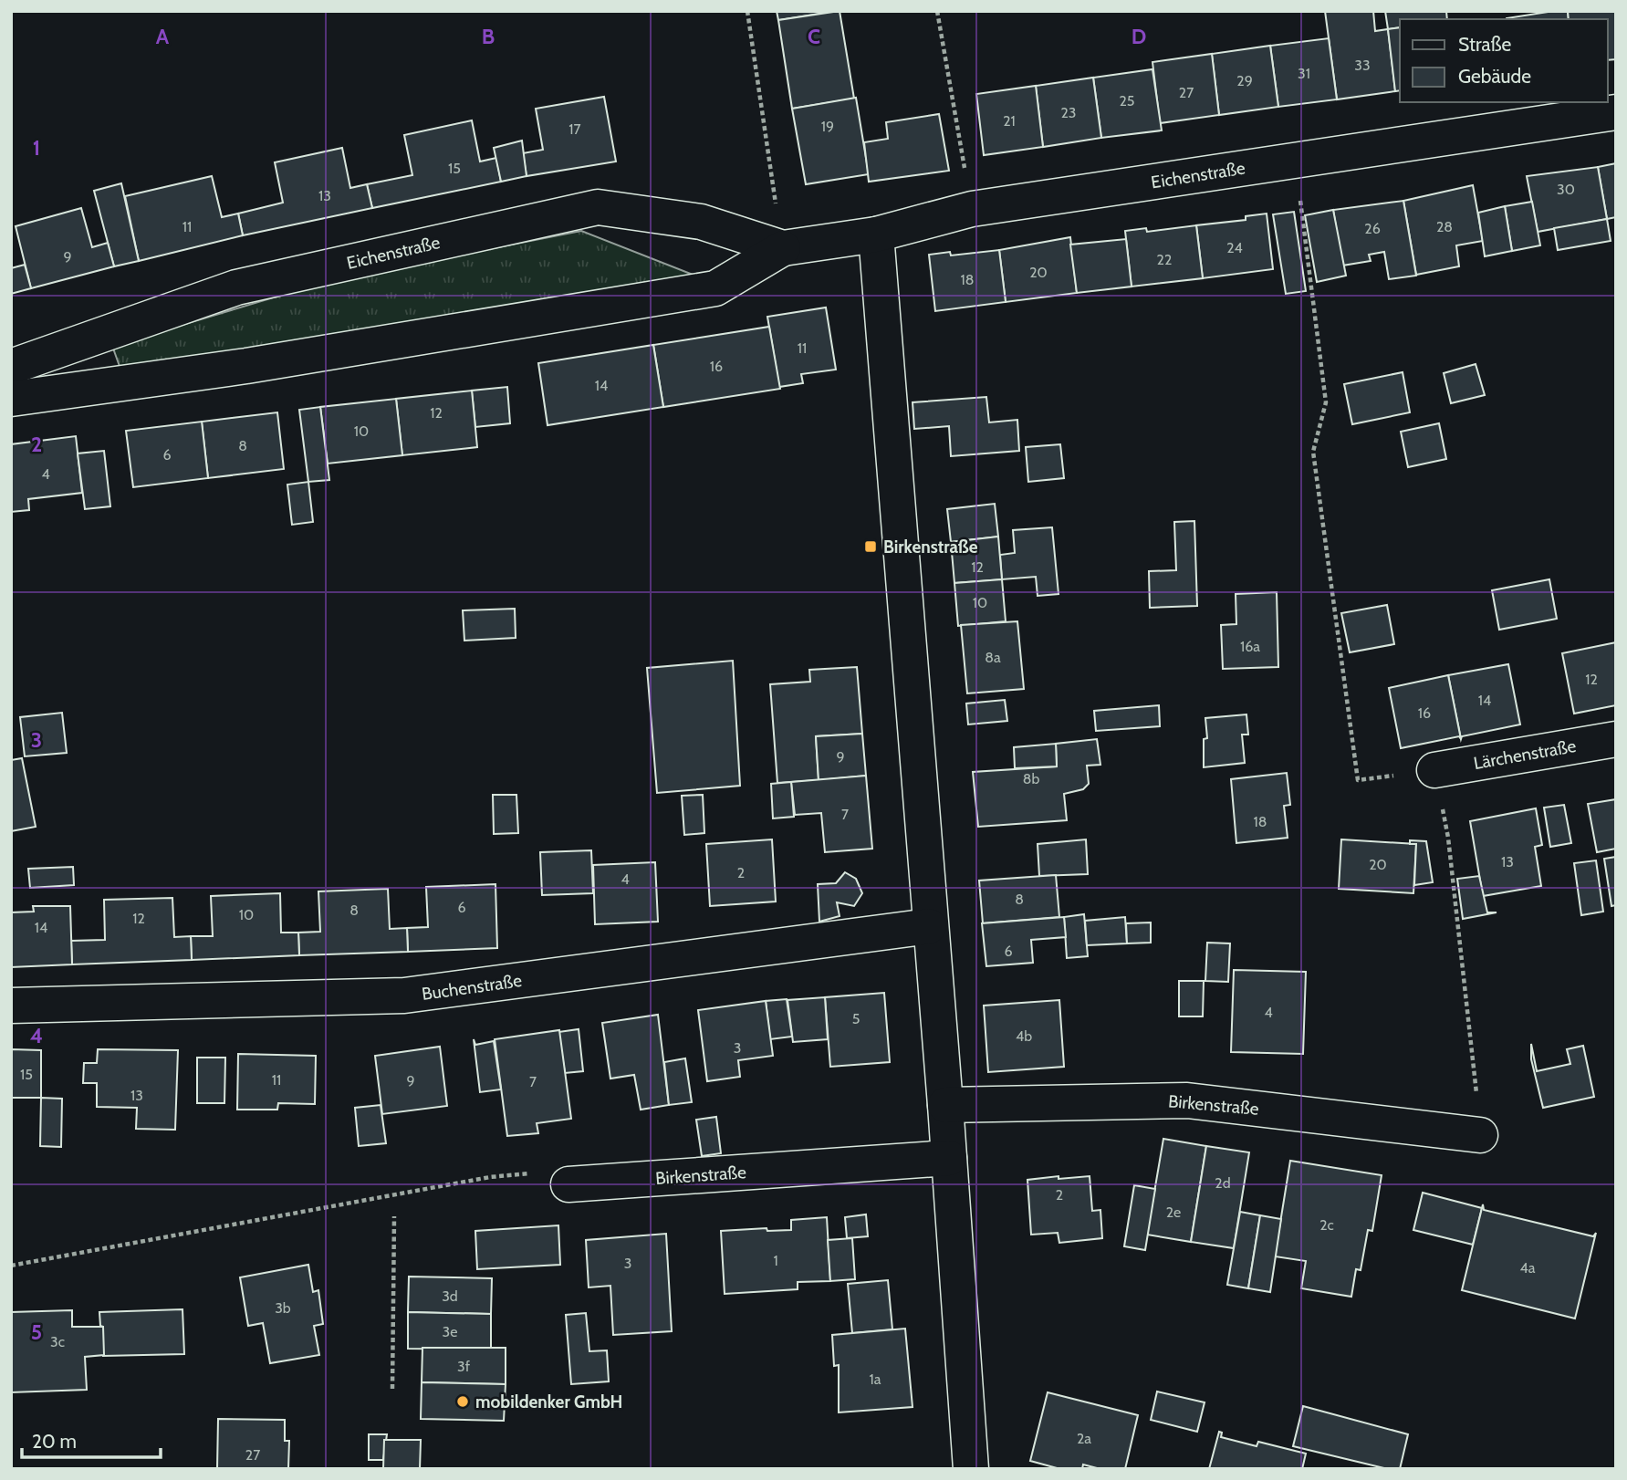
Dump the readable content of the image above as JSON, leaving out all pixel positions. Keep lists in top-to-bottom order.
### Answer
{
  "streets": {
    "street": [
      "Eichenstraße",
      "Lärchenstraße",
      "Buchenstraße",
      "Birkenstraße"
    ]
  },
  "places": {
    "transit": ["Birkenstraße"],
    "other": ["mobildenker GmbH"]
  },
  "house_numbers": [
    "33",
    "31",
    "29",
    "27",
    "25",
    "23",
    "21",
    "19",
    "17",
    "15",
    "30",
    "13",
    "11",
    "28",
    "26",
    "24",
    "9",
    "22",
    "20",
    "18",
    "11",
    "16",
    "14",
    "12",
    "10",
    "8",
    "6",
    "4",
    "12",
    "10",
    "16a",
    "8a",
    "12",
    "14",
    "16",
    "9",
    "8b",
    "7",
    "18",
    "13",
    "20",
    "2",
    "4",
    "8",
    "6",
    "8",
    "10",
    "12",
    "14",
    "6",
    "4",
    "5",
    "4b",
    "3",
    "15",
    "11",
    "9",
    "7",
    "13",
    "2d",
    "2",
    "2e",
    "2c",
    "1",
    "3",
    "4a",
    "3d",
    "3b",
    "3e",
    "3c",
    "3f",
    "1a",
    "2a",
    "27"
  ],
  "legend": ["Straße", "Gebäude"],
  "scale_bar": "20 m",
  "grid": {
    "columns": [
      "A",
      "B",
      "C",
      "D"
    ],
    "rows": [
      "1",
      "2",
      "3",
      "4",
      "5"
    ]
  }
}
